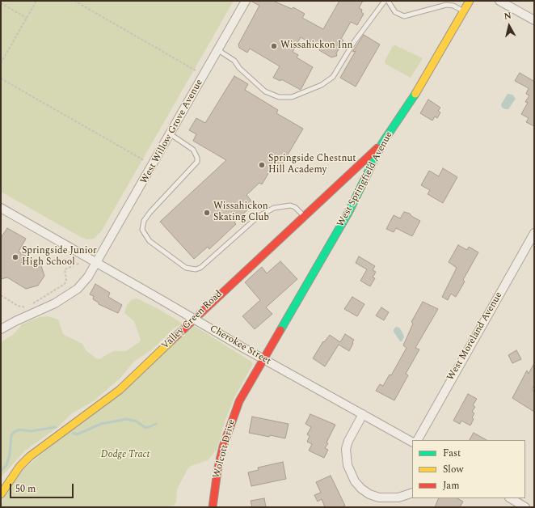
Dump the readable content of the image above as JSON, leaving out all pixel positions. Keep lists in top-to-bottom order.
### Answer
{
  "streets": {
    "street": [
      "West Willow Grove Avenue",
      "West Springfield Avenue",
      "Valley Green Road",
      "West Moreland Avenue",
      "Cherokee Street",
      "Wolcott Drive"
    ]
  },
  "crossings": [
    ["West Willow Grove Avenue", "Cherokee Street"],
    ["West Springfield Avenue", "Valley Green Road"],
    ["West Springfield Avenue", "Cherokee Street"],
    ["West Springfield Avenue", "Wolcott Drive"],
    ["Cherokee Street", "Wolcott Drive"]
  ],
  "parks": ["Dodge Tract"],
  "places": [
    "Wissahickon Inn",
    "Springside Chestnut Hill Academy",
    "Wissahickon Skating Club",
    "Springside Junior High School"
  ],
  "legend": ["Fast", "Slow", "Jam"],
  "scale_bar": "50 m",
  "north": "top"
}
